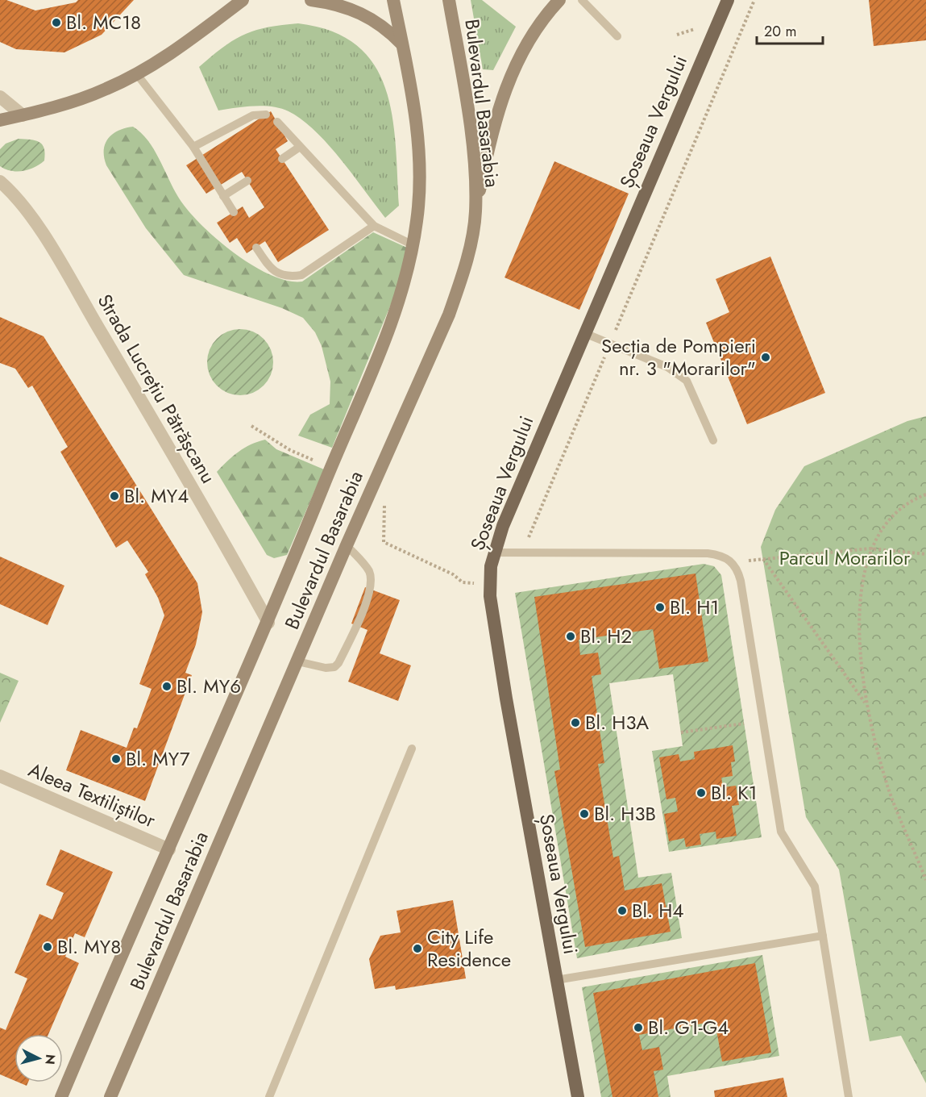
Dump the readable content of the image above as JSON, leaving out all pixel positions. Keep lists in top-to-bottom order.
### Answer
{
  "streets": {
    "main road": ["Bulevardul Basarabia", "Șoseaua Vergului"],
    "street": ["Strada Lucrețiu Pătrășcanu", "Aleea Textiliștilor"]
  },
  "crossings": [
    ["Bulevardul Basarabia", "Strada Lucrețiu Pătrășcanu"],
    ["Bulevardul Basarabia", "Aleea Textiliștilor"]
  ],
  "parks": ["Parcul Morarilor"],
  "places": [
    "Bl. MC18",
    "Secția de Pompieri nr. 3 \"Morarilor\"",
    "Bl. MY4",
    "Bl. H1",
    "Bl. H2",
    "Bl. MY6",
    "Bl. H3A",
    "Bl. MY7",
    "Bl. K1",
    "Bl. H3B",
    "Bl. H4",
    "Bl. MY8",
    "City Life Residence",
    "Bl. G1-G4"
  ],
  "scale_bar": "20 m",
  "north": "right"
}
